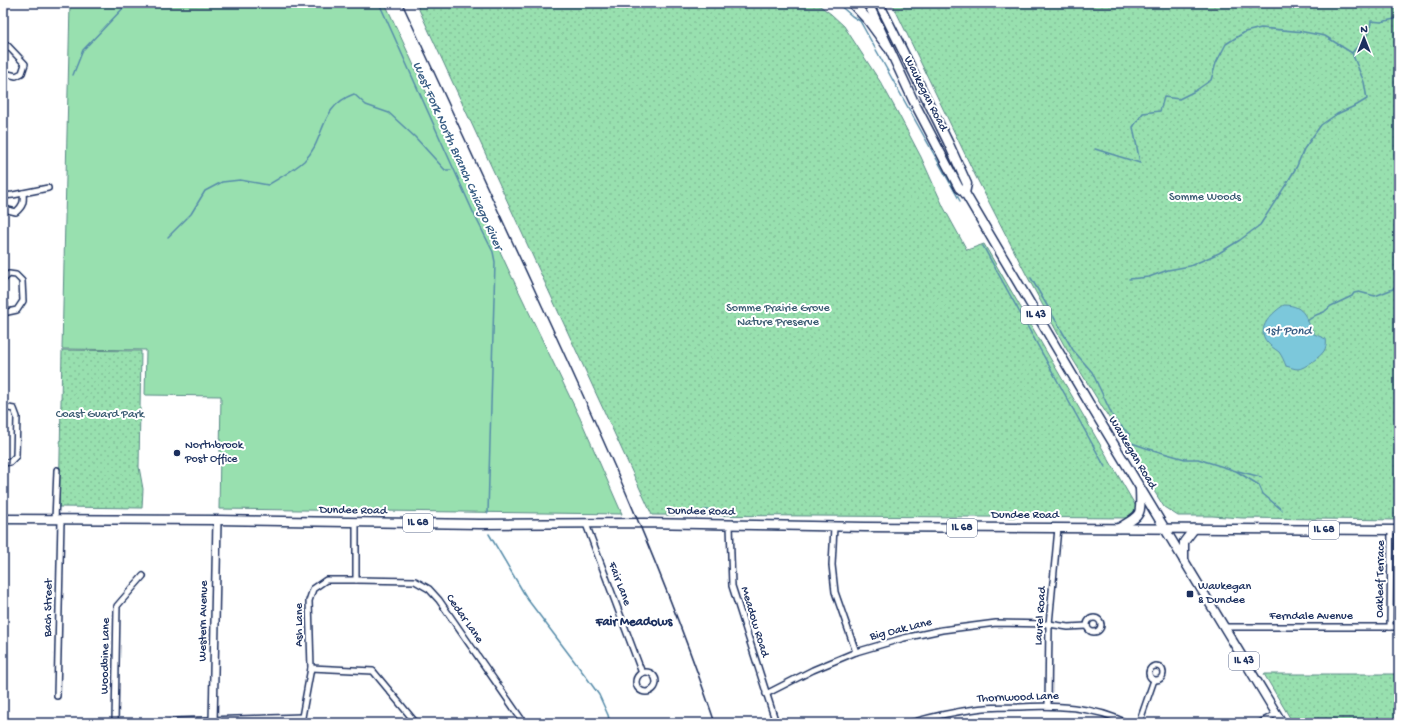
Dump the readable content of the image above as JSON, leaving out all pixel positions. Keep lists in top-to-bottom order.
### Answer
{
  "streets": {
    "main road": [
      "Waukegan Road",
      "IL 43",
      "Dundee Road",
      "IL 68"
    ],
    "street": [
      "Oakleaf Terrace",
      "Fair Lane",
      "Bach Street",
      "Laurel Road",
      "Ferndale Avenue",
      "Cedar Lane",
      "Western Avenue",
      "Meadow Road",
      "Ash Lane",
      "Big Oak Lane",
      "Woodbine Lane",
      "Thornwood Lane"
    ]
  },
  "crossings": [
    ["Waukegan Road", "Dundee Road"],
    ["Waukegan Road", "Ferndale Avenue"],
    ["Dundee Road", "Oakleaf Terrace"],
    ["Dundee Road", "Fair Lane"],
    ["Dundee Road", "Bach Street"],
    ["Dundee Road", "Laurel Road"],
    ["Dundee Road", "Western Avenue"],
    ["Dundee Road", "Meadow Road"],
    ["Oakleaf Terrace", "Ferndale Avenue"],
    ["Laurel Road", "Big Oak Lane"],
    ["Laurel Road", "Thornwood Lane"],
    ["Cedar Lane", "Ash Lane"],
    ["Meadow Road", "Big Oak Lane"]
  ],
  "districts": ["Fair Meadows"],
  "water": ["West Fork North Branch Chicago River", "1st Pond"],
  "parks": ["Somme Woods", "Somme Prairie Grove Nature Preserve", "Coast Guard Park"],
  "places": {
    "other": ["Northbrook Post Office"],
    "transit": ["Waukegan & Dundee"]
  },
  "north": "top"
}
